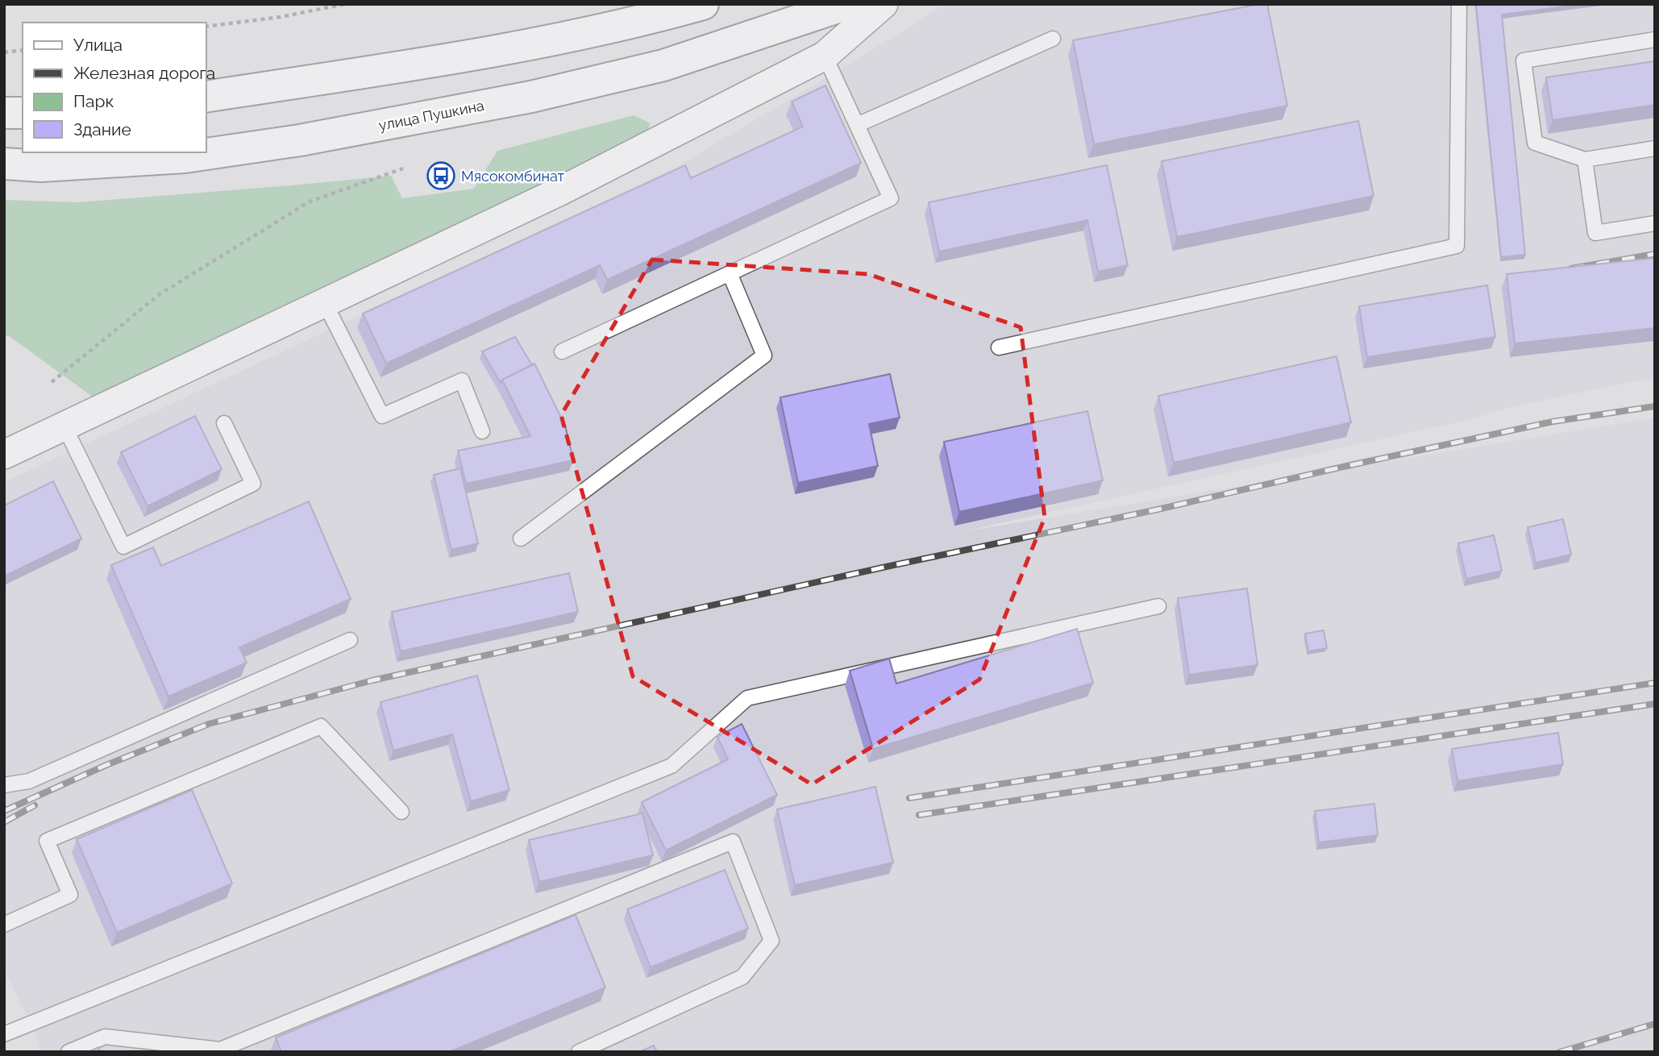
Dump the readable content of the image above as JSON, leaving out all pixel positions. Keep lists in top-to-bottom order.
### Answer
{
  "streets": {
    "main road": ["улица Пушкина"]
  },
  "places": {
    "bus stop": ["Мясокомбинат"]
  },
  "legend": [
    "Улица",
    "Железная дорога",
    "Парк",
    "Здание"
  ]
}
